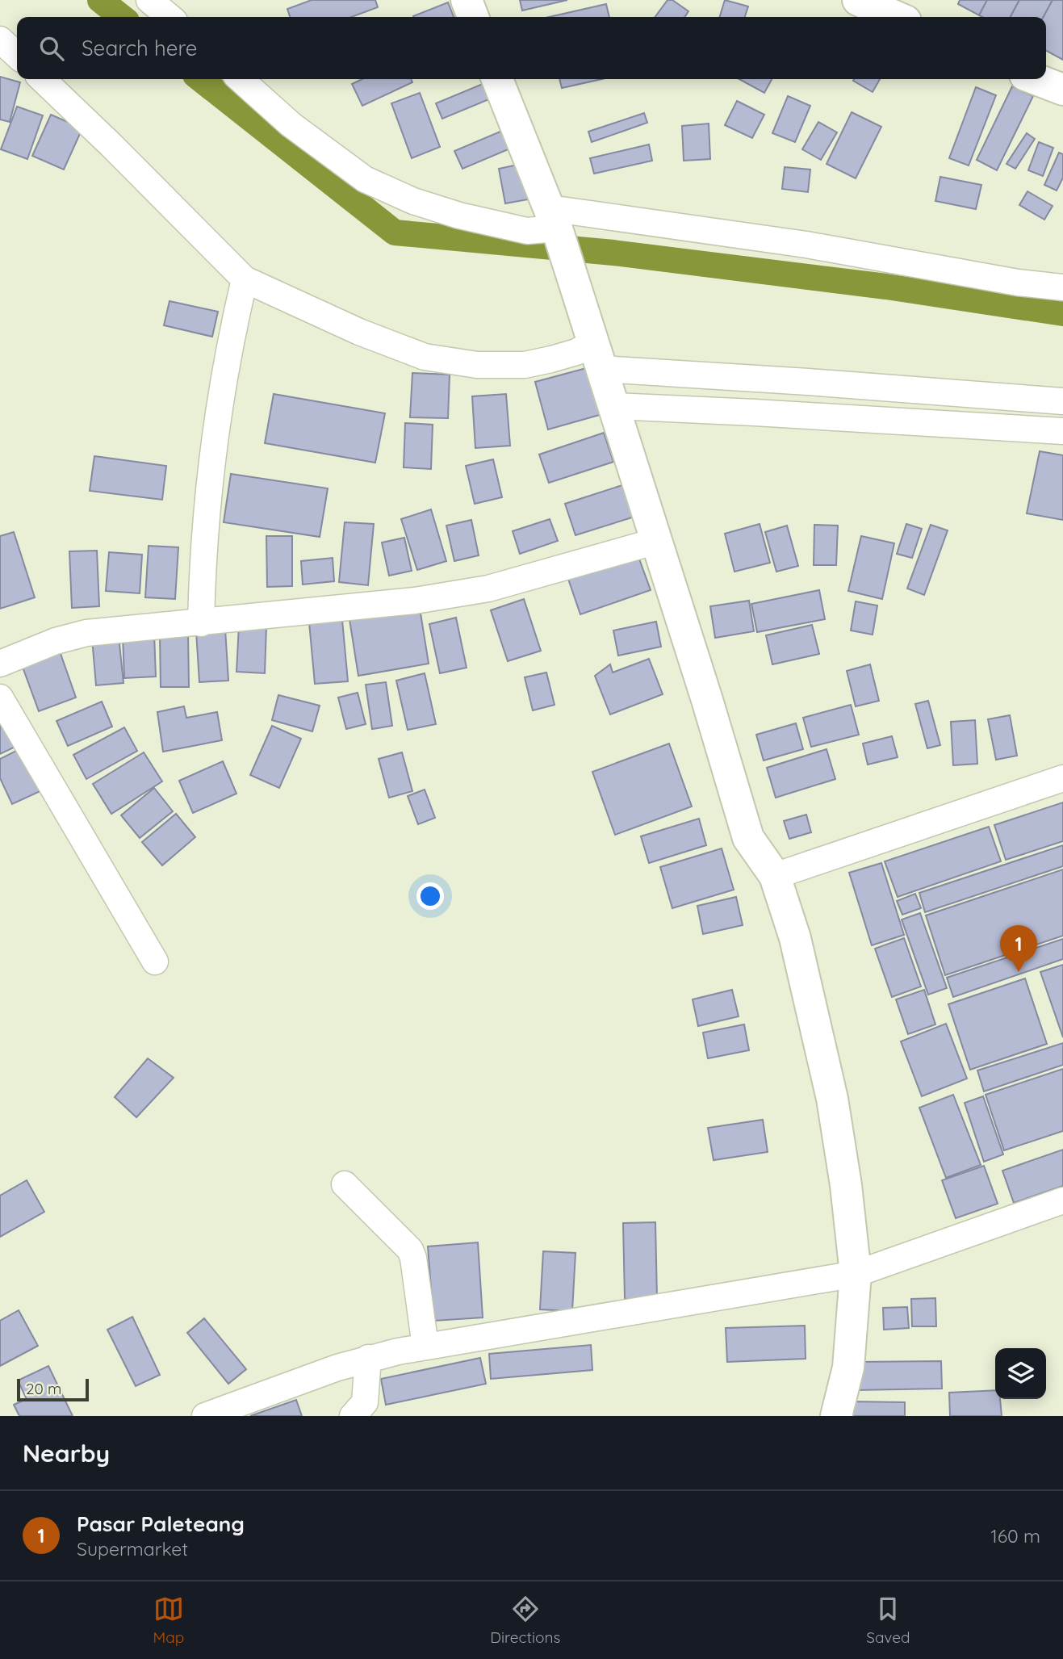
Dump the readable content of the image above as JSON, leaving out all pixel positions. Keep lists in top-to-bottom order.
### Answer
{
  "scale_bar": "20 m",
  "page": {
    "search": "Search here",
    "pins": "1",
    "scale": "20 m",
    "heading": "Nearby",
    "list": [
      {
        "mark": "1",
        "name": "Pasar Paleteang",
        "note": "Supermarket",
        "value": "160 m"
      }
    ],
    "nav": ["Map", "Directions", "Saved"]
  }
}
